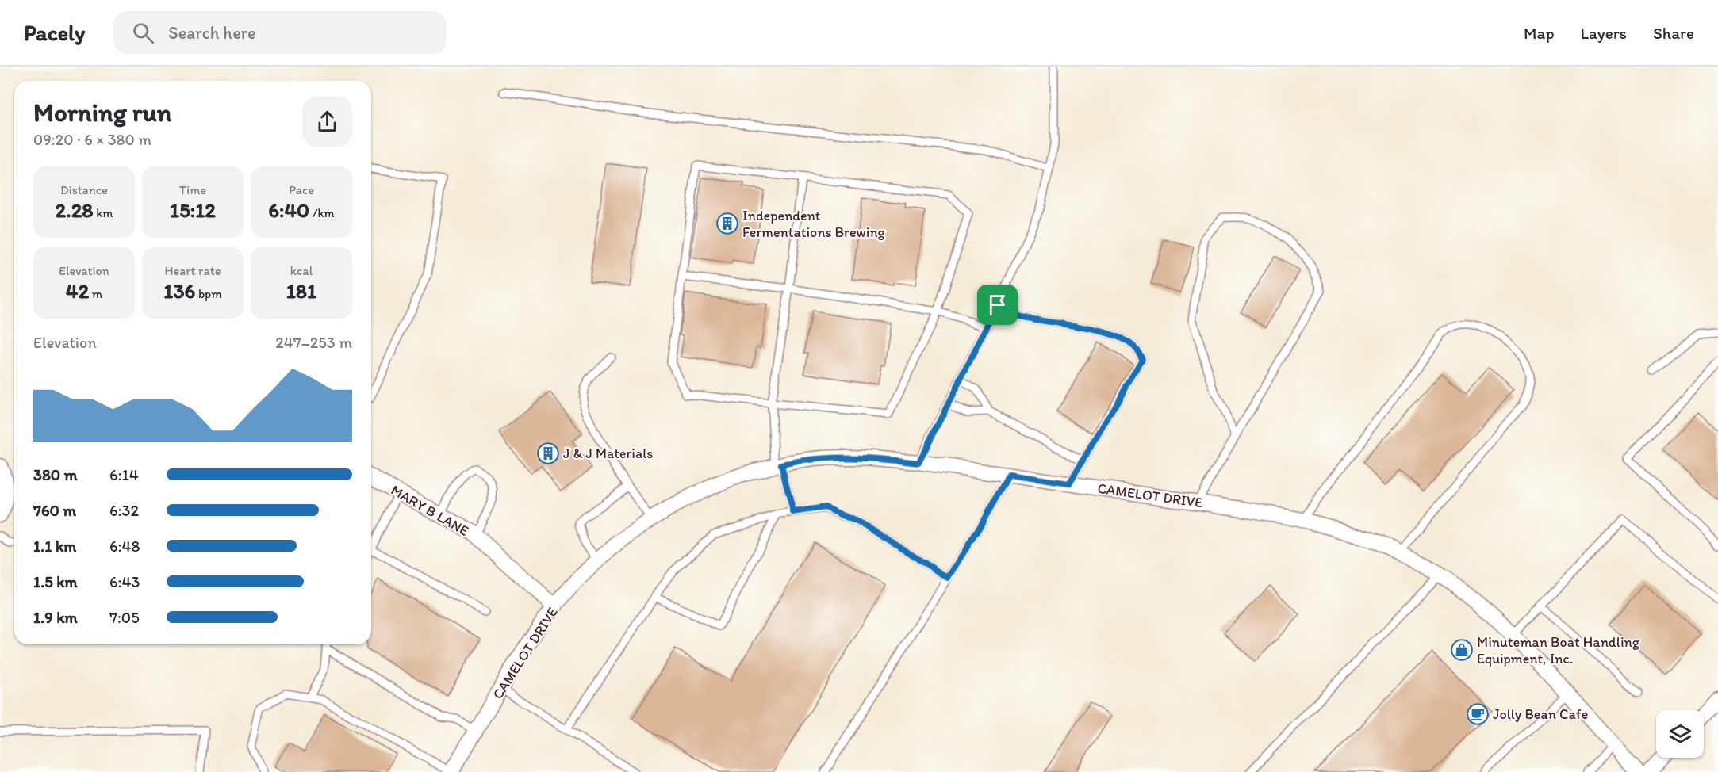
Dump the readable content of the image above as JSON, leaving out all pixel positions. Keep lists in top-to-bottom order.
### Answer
{
  "streets": {
    "street": ["CAMELOT DRIVE", "MARY B LANE"]
  },
  "crossings": [
    ["CAMELOT DRIVE", "MARY B LANE"]
  ],
  "places": {
    "building": ["Independent Fermentations Brewing", "J & J Materials"],
    "shop": ["Minuteman Boat Handling Equipment, Inc."],
    "cafe": ["Jolly Bean Cafe"]
  },
  "page": {
    "header": "Pacely",
    "search": "Search here",
    "nav": ["Map", "Layers", "Share"],
    "heading": ["Morning run", "09:20 · 6 × 380 m"],
    "stats": [
      ["Distance", "2.28 km"],
      ["Time", "15:12"],
      ["Pace", "6:40 /km"],
      ["Elevation", "42 m"],
      ["Heart rate", "136 bpm"],
      ["kcal", "181"]
    ],
    "chart": ["Elevation", "247–253 m"],
    "list": [
      {
        "name": "380 m",
        "note": "6:14"
      },
      {
        "name": "760 m",
        "note": "6:32"
      },
      {
        "name": "1.1 km",
        "note": "6:48"
      },
      {
        "name": "1.5 km",
        "note": "6:43"
      },
      {
        "name": "1.9 km",
        "note": "7:05"
      }
    ]
  }
}
